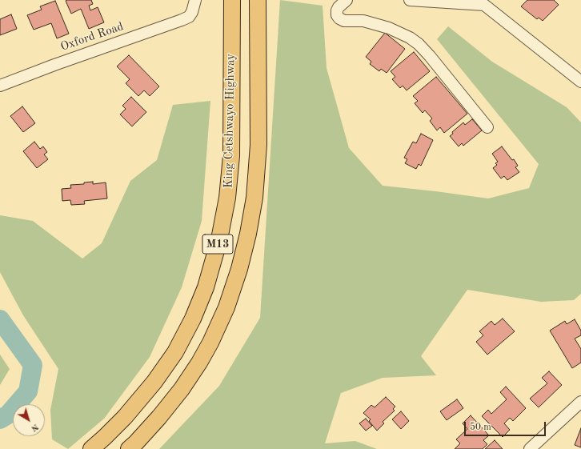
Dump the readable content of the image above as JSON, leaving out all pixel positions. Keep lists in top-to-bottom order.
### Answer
{
  "streets": {
    "highway": ["King Cetshwayo Highway", "M13"],
    "street": ["Oxford Road"]
  },
  "scale_bar": "50 m",
  "north": "bottom right"
}
